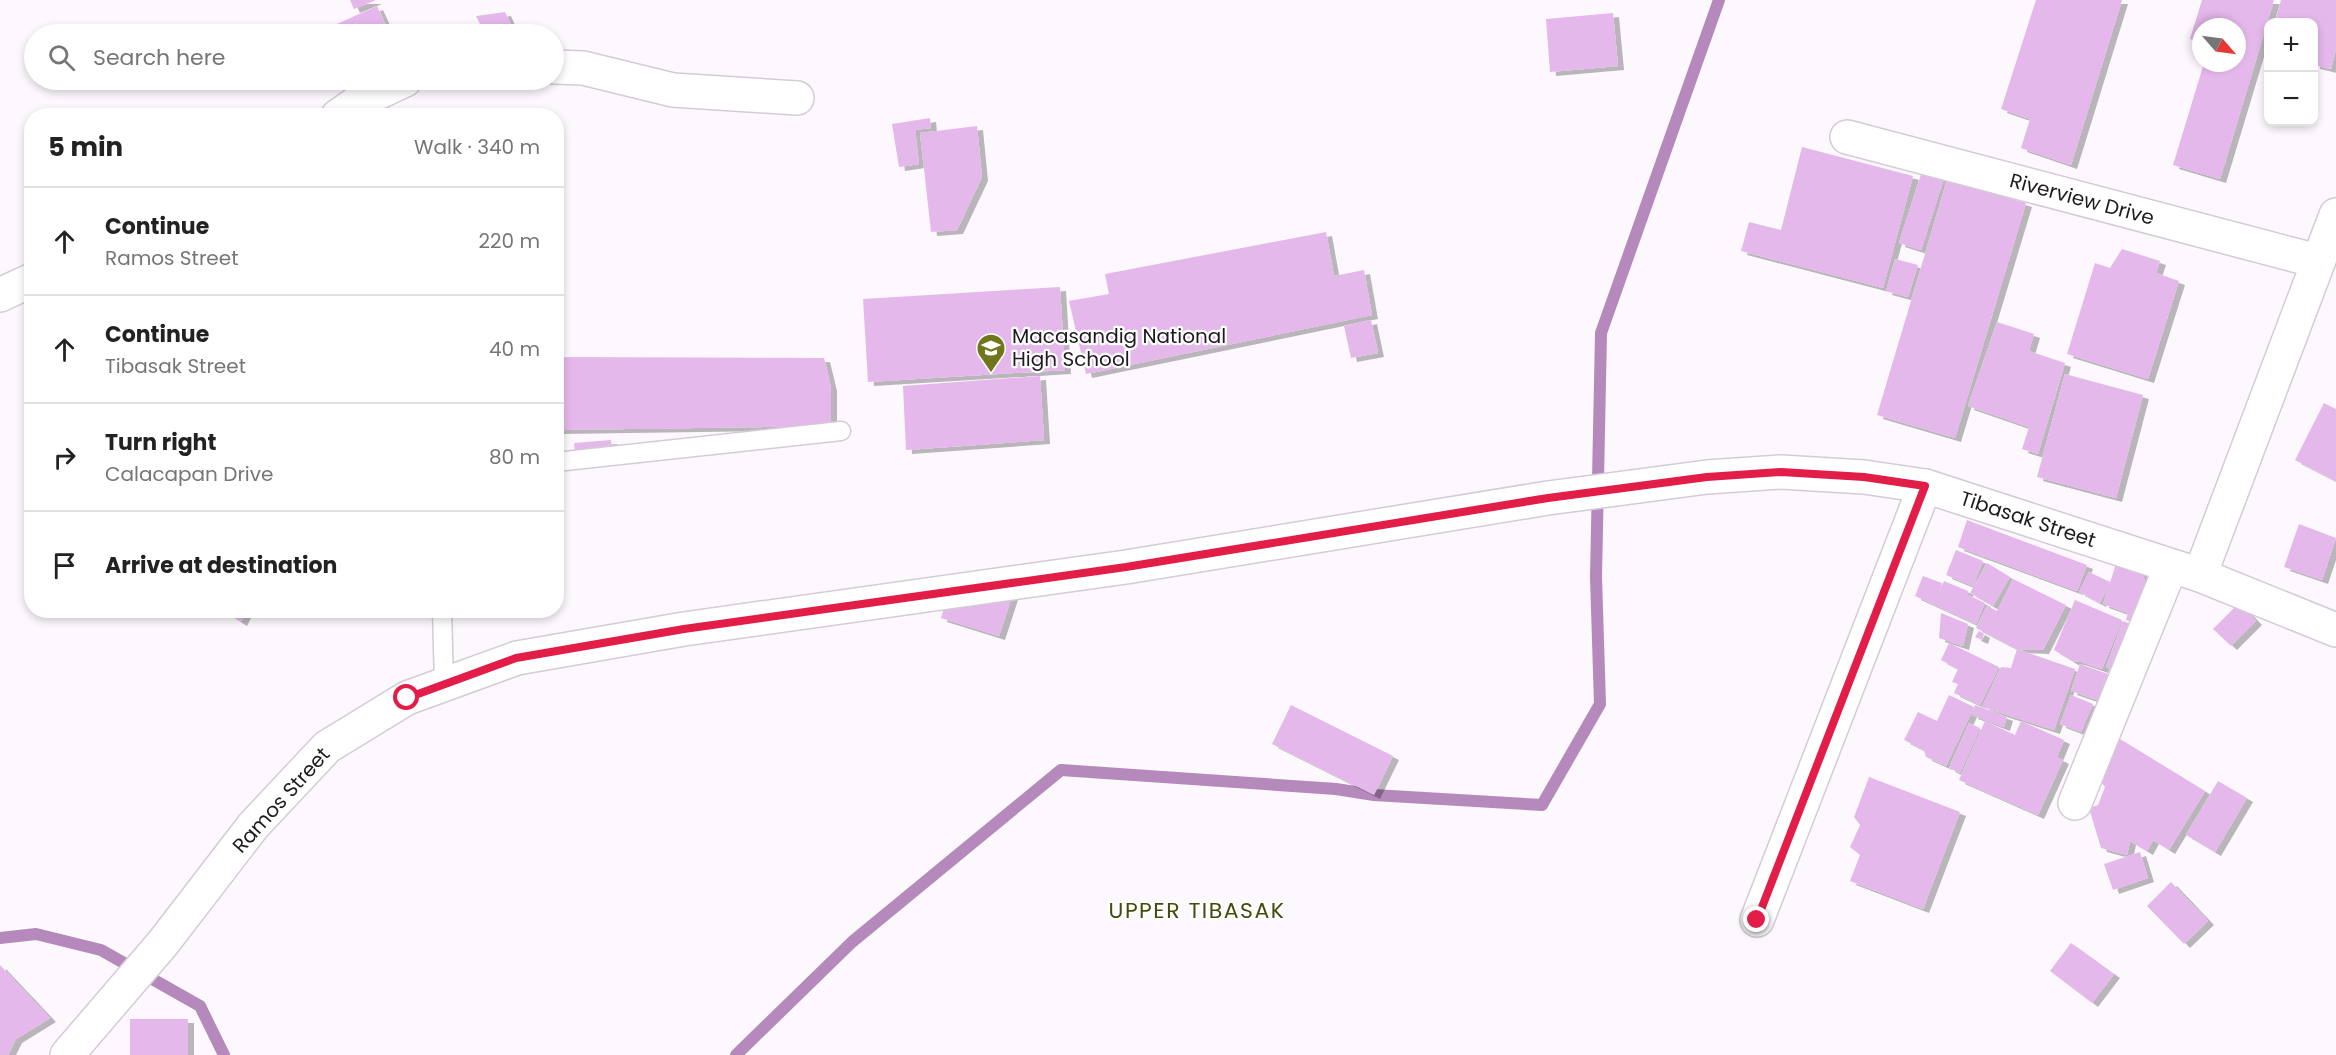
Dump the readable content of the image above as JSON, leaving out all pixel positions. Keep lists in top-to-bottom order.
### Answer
{
  "streets": {
    "street": ["Riverview Drive", "Tibasak Street", "Ramos Street"]
  },
  "crossings": [
    ["Tibasak Street", "Ramos Street"]
  ],
  "districts": ["UPPER TIBASAK"],
  "places": {
    "school or university": ["Macasandig National High School"]
  },
  "north": "bottom right",
  "page": {
    "map_buttons": ["+", "−"],
    "search": "Search here",
    "heading": ["5 min", "Walk · 340 m"],
    "list": [
      ["Continue", "Ramos Street", "220 m"],
      ["Continue", "Tibasak Street", "40 m"],
      ["Turn right", "Calacapan Drive", "80 m"],
      "Arrive at destination"
    ]
  }
}
